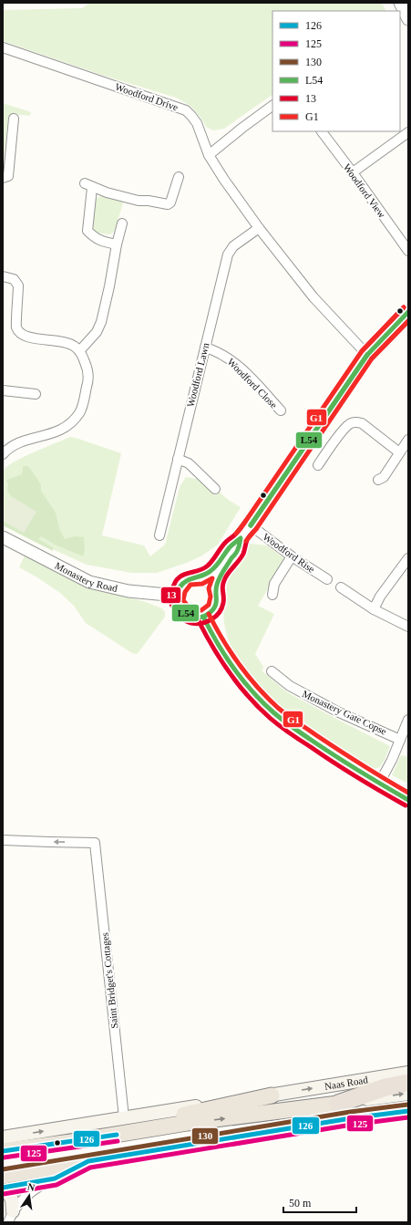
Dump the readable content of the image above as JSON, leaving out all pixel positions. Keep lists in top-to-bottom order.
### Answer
{
  "streets": {
    "highway": ["Naas Road"],
    "street": [
      "Woodford Drive",
      "Woodford View",
      "Woodford Lawn",
      "Woodford Close",
      "Woodford Rise",
      "Monastery Road",
      "Monastery Gate Copse",
      "Saint Bridget's Cottages"
    ]
  },
  "crossings": [
    ["Woodford Drive", "Woodford Lawn"],
    ["Woodford Lawn", "Woodford Close"],
    ["Saint Bridget's Cottages", "Naas Road"]
  ],
  "one_way": ["Saint Bridget's Cottages", "Naas Road"],
  "lines": [
    "transit line 13",
    "transit line G1",
    "transit line L54",
    "transit line 130",
    "transit line 126",
    "transit line 125"
  ],
  "legend": [
    "126",
    "125",
    "130",
    "L54",
    "13",
    "G1"
  ],
  "scale_bar": "50 m",
  "north": "top"
}
